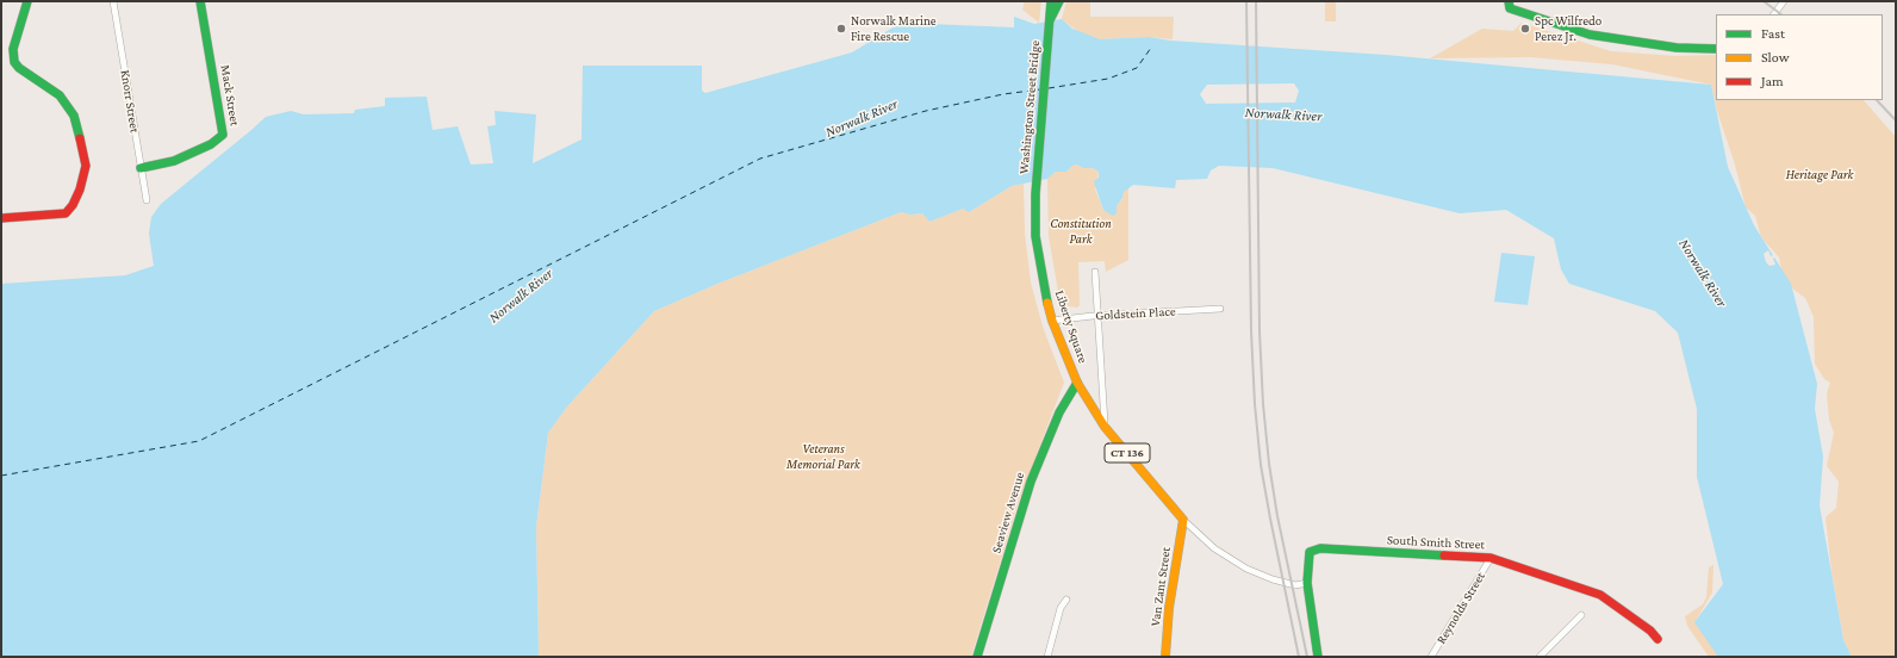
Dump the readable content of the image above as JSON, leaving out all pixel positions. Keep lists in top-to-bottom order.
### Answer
{
  "streets": {
    "street": [
      "Mack Street",
      "Knorr Street",
      "Washington Street Bridge",
      "Goldstein Place",
      "Liberty Square",
      "CT 136",
      "Seaview Avenue",
      "South Smith Street",
      "Van Zant Street",
      "Reynolds Street"
    ]
  },
  "crossings": [
    ["Mack Street", "Knorr Street"],
    ["Washington Street Bridge", "Liberty Square"],
    ["Washington Street Bridge", "CT 136"],
    ["Goldstein Place", "Liberty Square"],
    ["Liberty Square", "CT 136"],
    ["Liberty Square", "Seaview Avenue"],
    ["CT 136", "Seaview Avenue"],
    ["CT 136", "Van Zant Street"],
    ["South Smith Street", "Reynolds Street"]
  ],
  "water": ["Norwalk River"],
  "parks": ["Heritage Park", "Constitution Park", "Veterans Memorial Park"],
  "places": ["Norwalk Marine Fire Rescue", "Spc Wilfredo Perez Jr."],
  "legend": ["Fast", "Slow", "Jam"]
}
